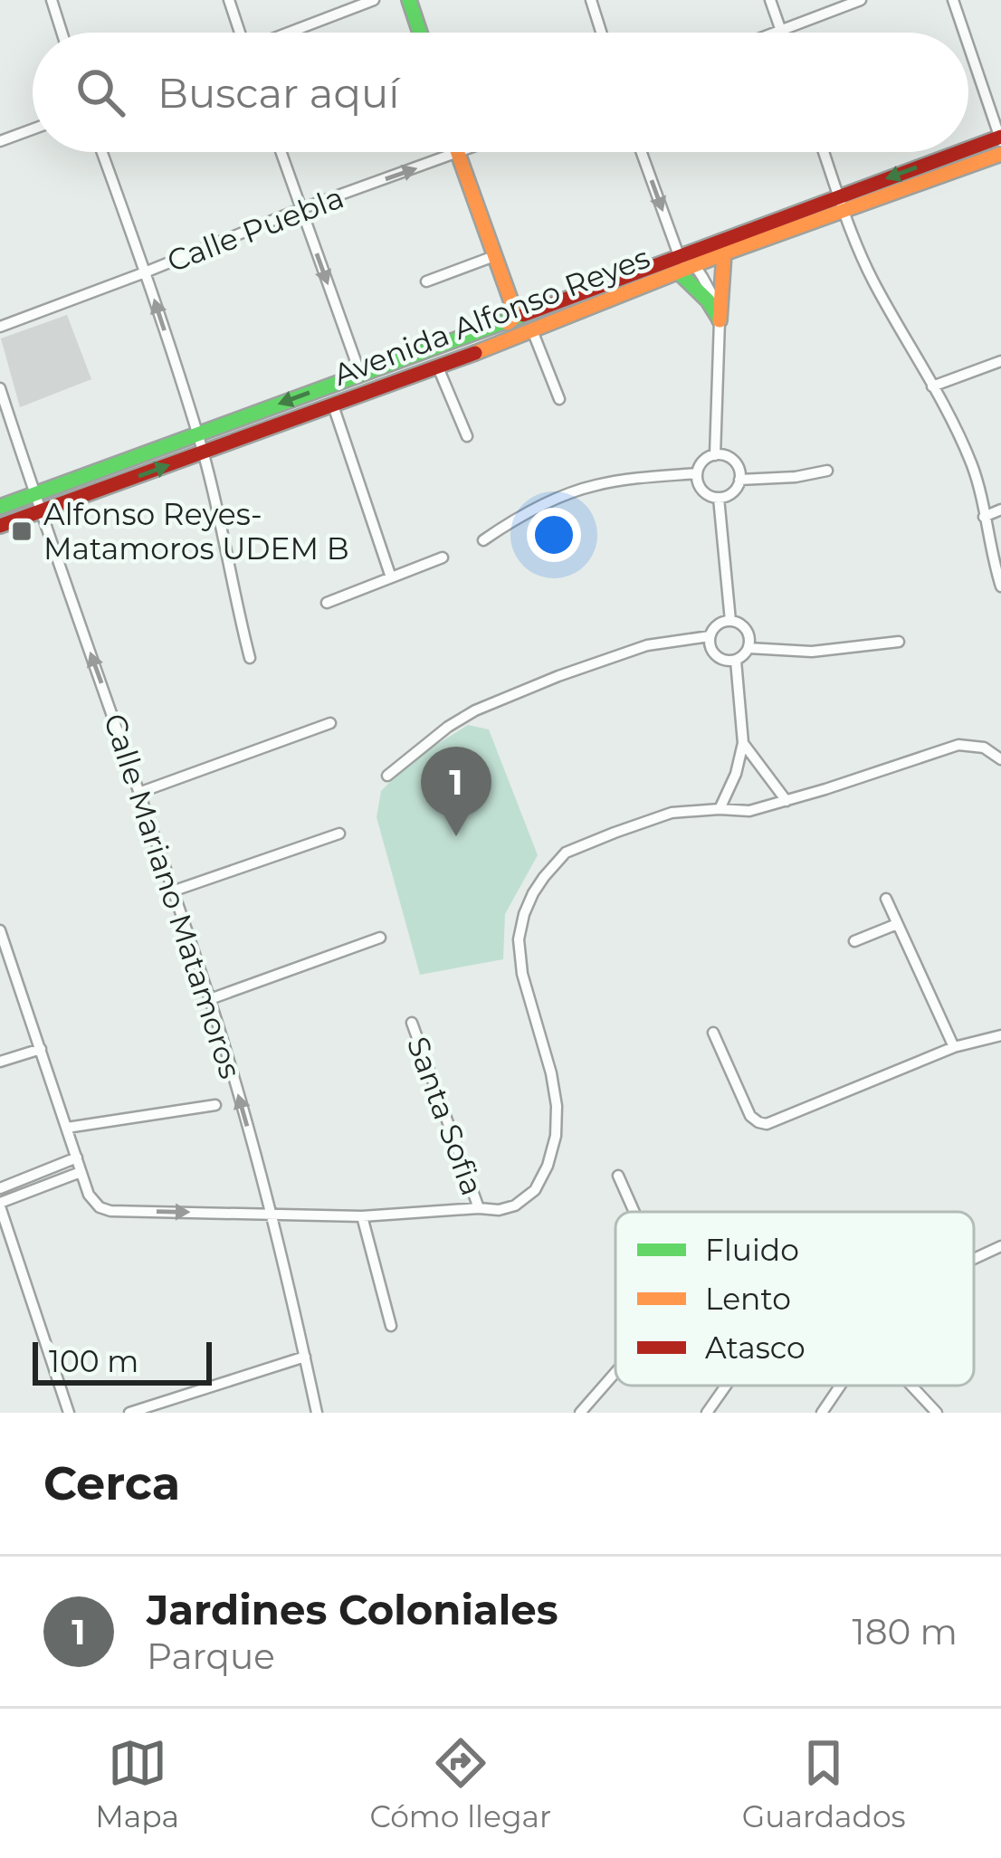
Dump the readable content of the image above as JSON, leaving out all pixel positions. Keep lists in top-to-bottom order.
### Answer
{
  "streets": {
    "main road": ["Avenida Alfonso Reyes"],
    "street": ["Calle Puebla", "Calle Mariano Matamoros", "Santa Sofia"]
  },
  "crossings": [
    ["Avenida Alfonso Reyes", "Calle Mariano Matamoros"]
  ],
  "one_way": ["Calle Mariano Matamoros"],
  "places": {
    "transit": ["Alfonso Reyes- Matamoros UDEM B"]
  },
  "legend": ["Fluido", "Lento", "Atasco"],
  "scale_bar": "100 m",
  "page": {
    "search": "Buscar aquí",
    "pins": "1",
    "scale": "100 m",
    "heading": "Cerca",
    "list": [
      {
        "mark": "1",
        "name": "Jardines Coloniales",
        "note": "Parque",
        "value": "180 m"
      }
    ],
    "nav": ["Mapa", "Cómo llegar", "Guardados"]
  }
}
